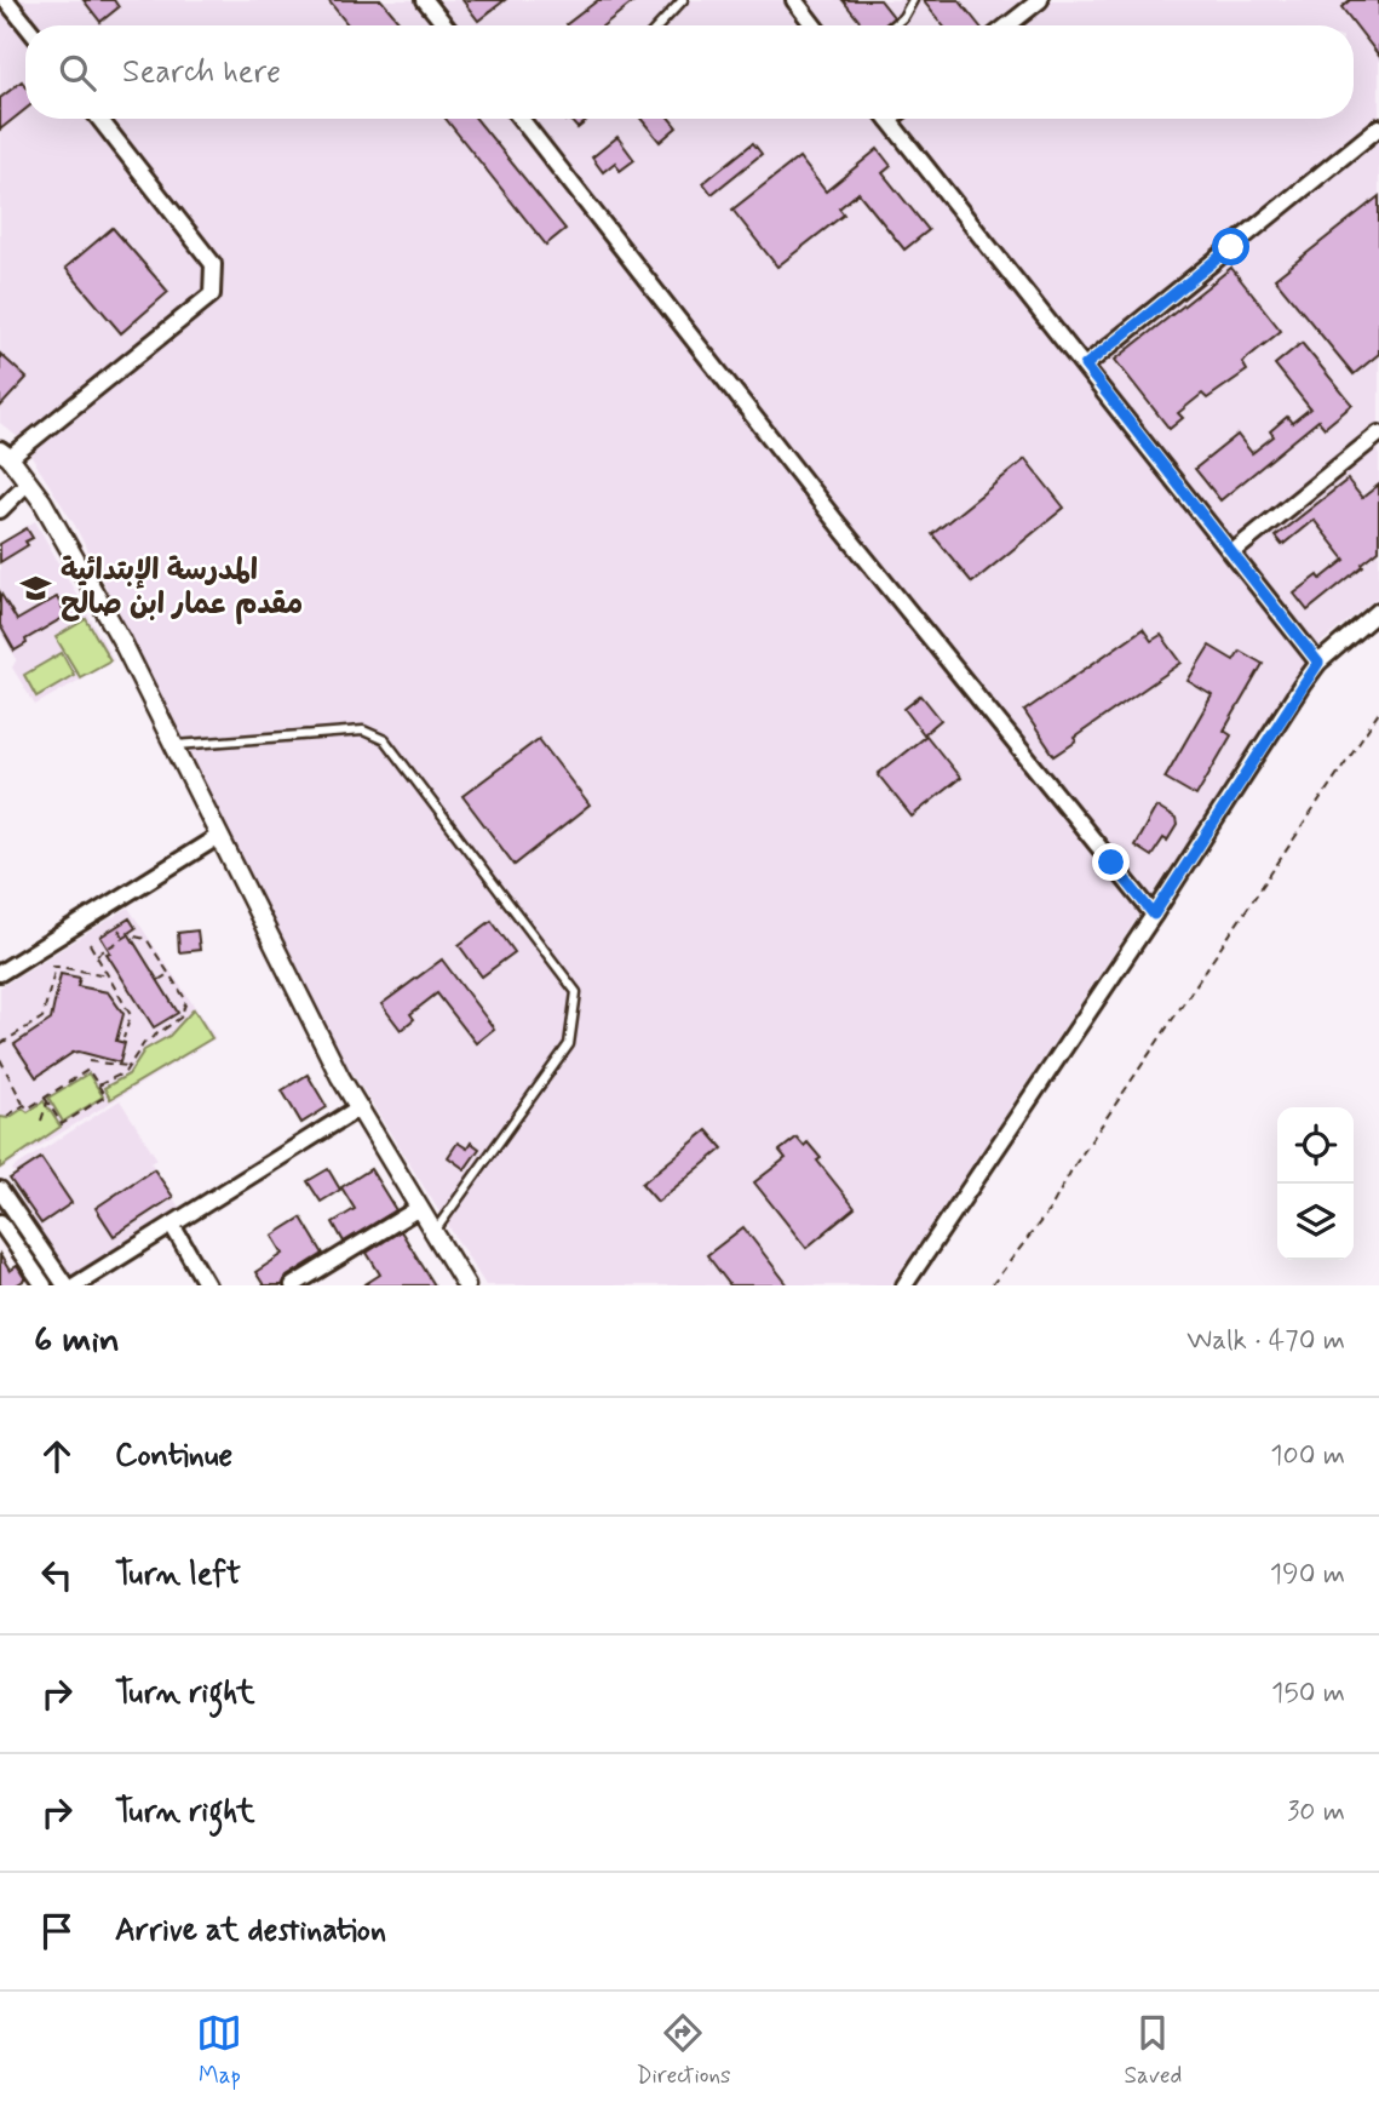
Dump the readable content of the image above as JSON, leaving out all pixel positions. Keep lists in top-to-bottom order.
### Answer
{
  "places": {
    "school or university": ["المدرسة الإبتدائية مقدم عمار ابن صالح"]
  },
  "page": {
    "search": "Search here",
    "heading": ["6 min", "Walk · 470 m"],
    "list": [
      ["Continue", "100 m"],
      ["Turn left", "190 m"],
      ["Turn right", "150 m"],
      ["Turn right", "30 m"],
      "Arrive at destination"
    ],
    "nav": ["Map", "Directions", "Saved"]
  }
}
